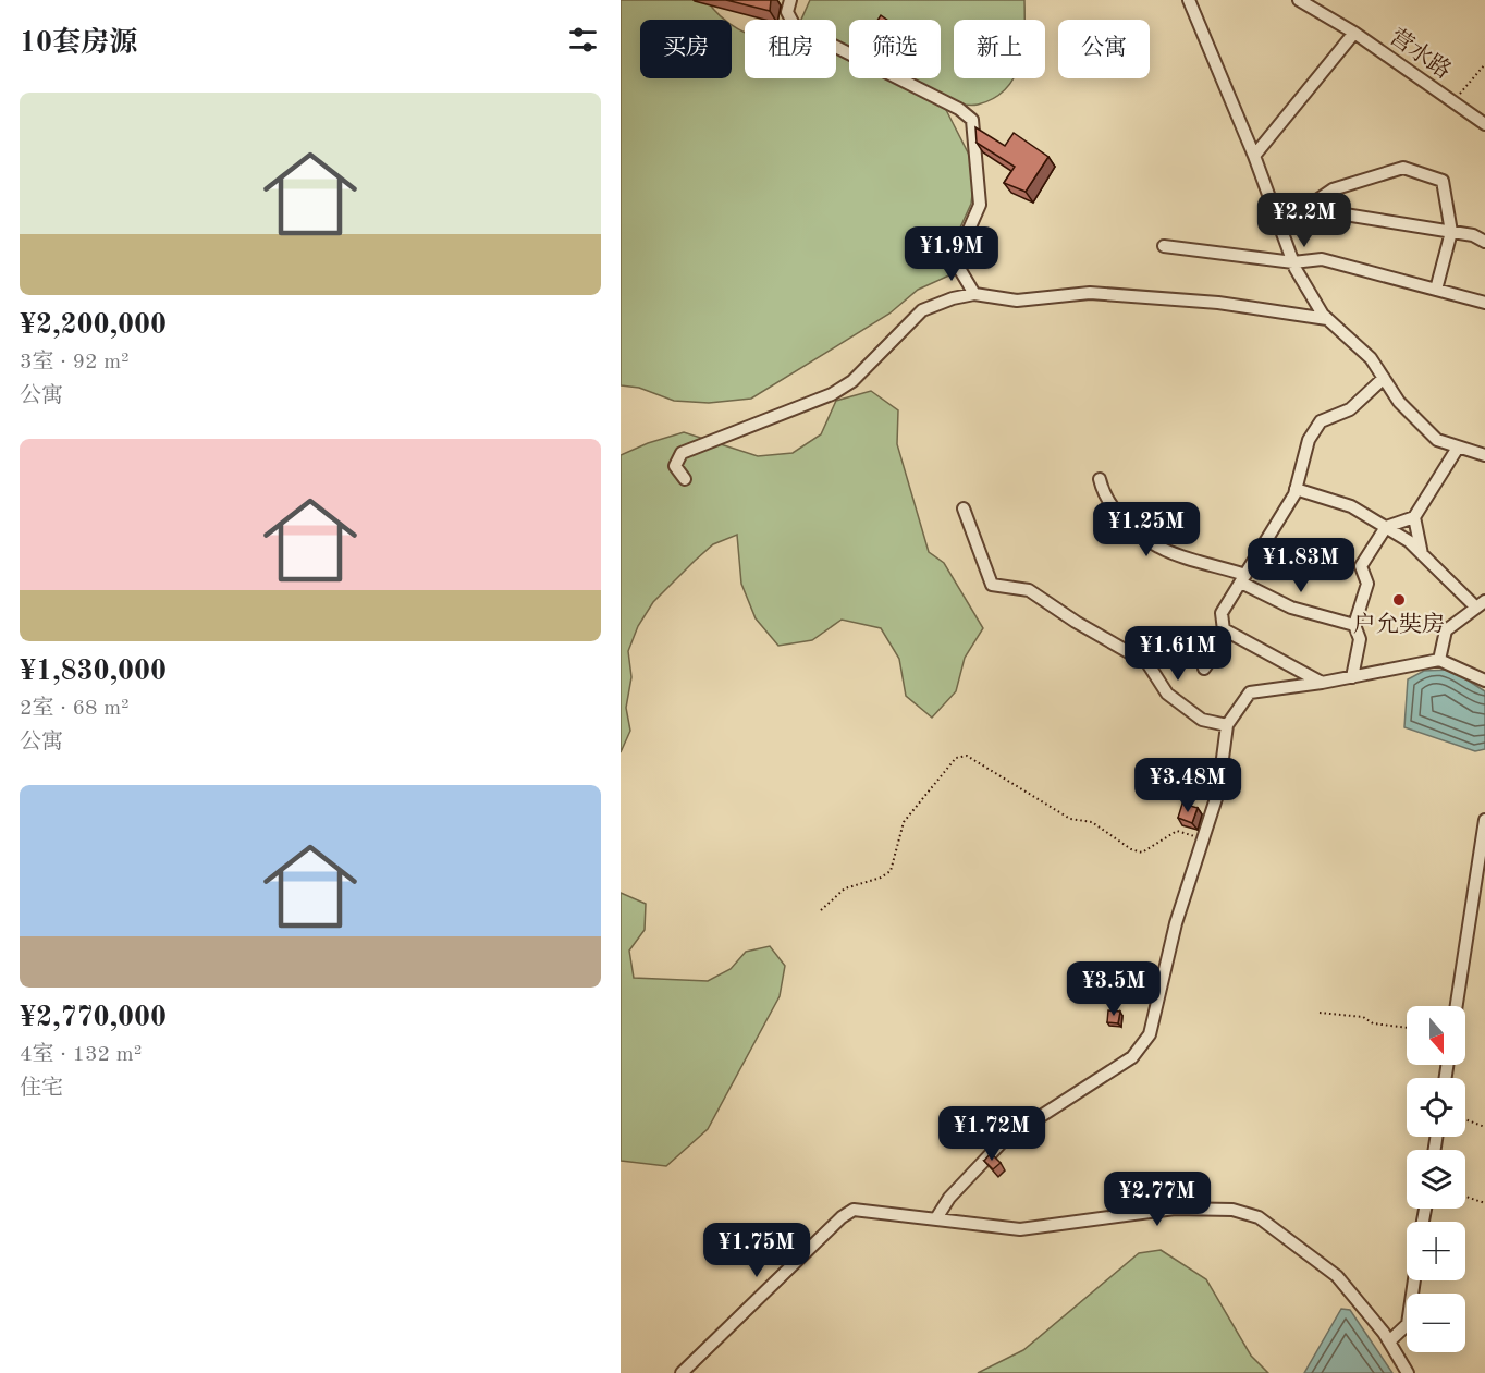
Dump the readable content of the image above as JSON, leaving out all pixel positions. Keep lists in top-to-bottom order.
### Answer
{
  "streets": {
    "street": ["营水路"]
  },
  "places": ["户允奘房"],
  "north": "bottom",
  "page": {
    "heading": "10套房源",
    "chip": [
      "买房",
      "租房",
      "筛选",
      "新上",
      "公寓"
    ],
    "list": [
      {
        "name": "¥2,200,000",
        "note": "3室 · 92 m² · 公寓"
      },
      {
        "name": "¥1,830,000",
        "note": "2室 · 68 m² · 公寓"
      },
      {
        "name": "¥2,770,000",
        "note": "4室 · 132 m² · 住宅"
      }
    ],
    "price": [
      "¥2.2M",
      "¥1.9M",
      "¥1.25M",
      "¥1.83M",
      "¥1.61M",
      "¥3.48M",
      "¥3.5M",
      "¥1.72M",
      "¥2.77M",
      "¥1.75M"
    ],
    "map_buttons": ["+", "−"]
  }
}
